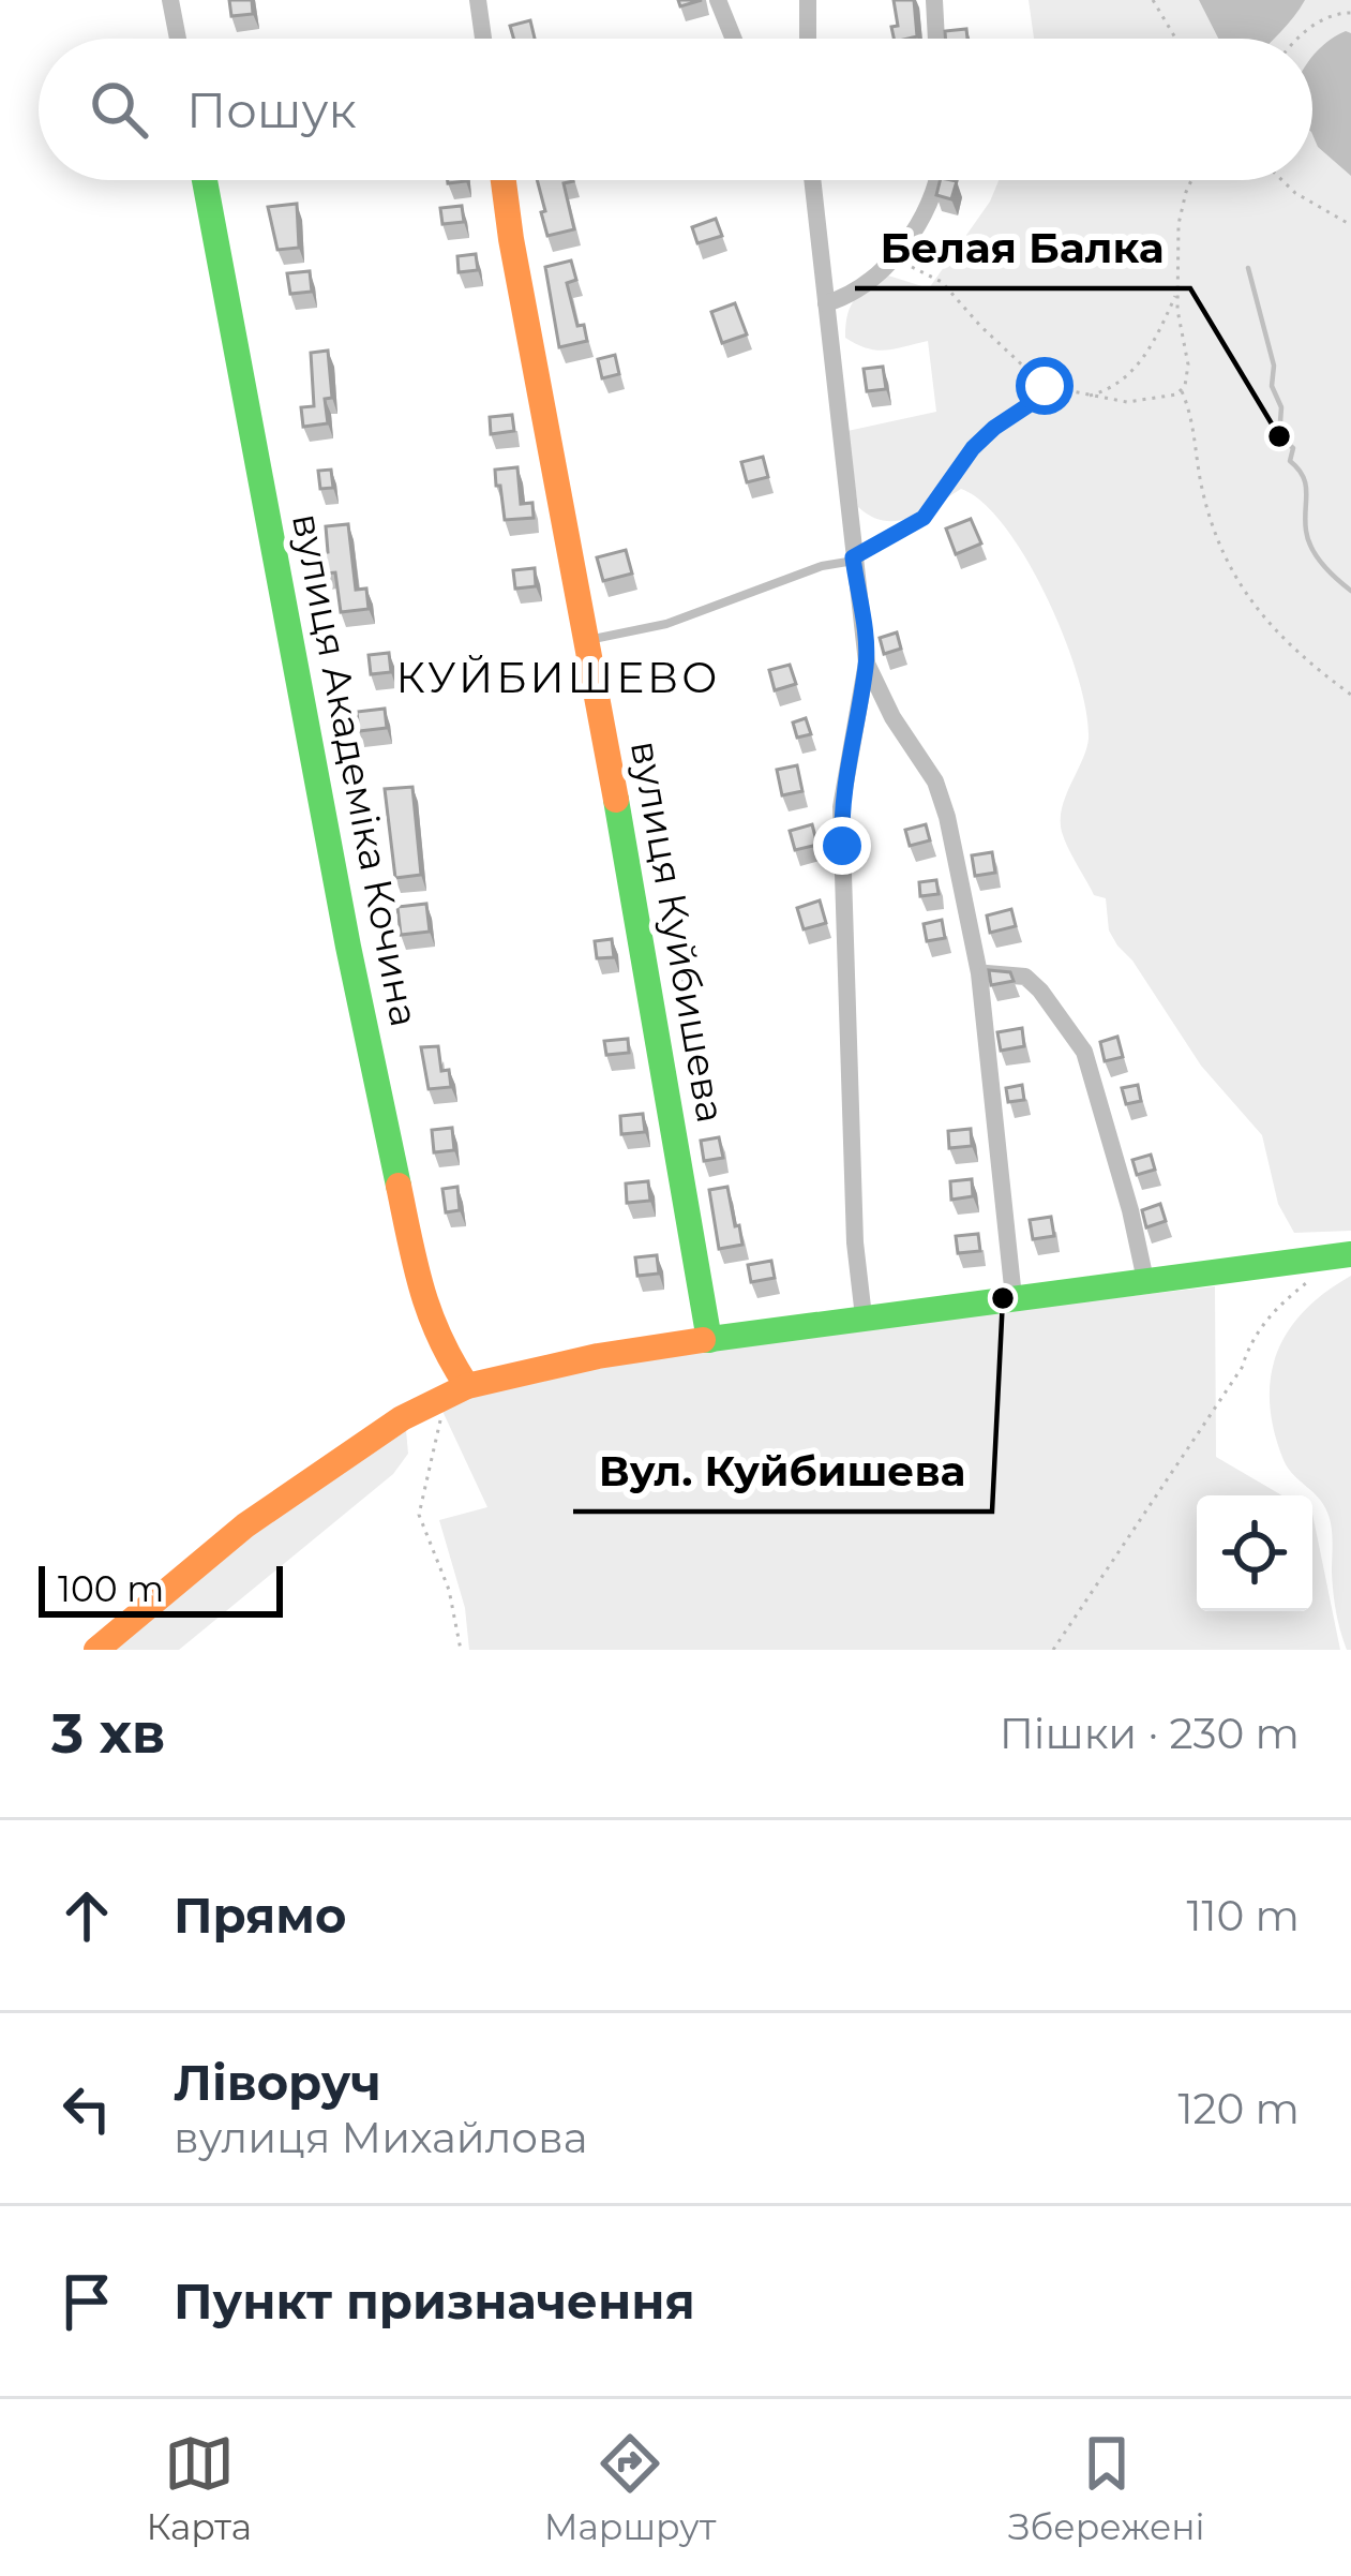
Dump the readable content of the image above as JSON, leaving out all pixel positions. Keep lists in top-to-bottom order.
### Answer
{
  "streets": {
    "street": ["вулиця Академіка Кочина", "вулиця Куйбишева"]
  },
  "districts": ["КУЙБИШЕВО"],
  "places": ["Белая Балка", "Вул. Куйбишева"],
  "scale_bar": "100 m",
  "page": {
    "search": "Пошук",
    "scale": "100 m",
    "heading": ["3 хв", "Пішки · 230 m"],
    "list": [
      ["Прямо", "110 m"],
      ["Ліворуч", "вулиця Михайлова", "120 m"],
      "Пункт призначення"
    ],
    "nav": ["Карта", "Маршрут", "Збережені"]
  }
}
